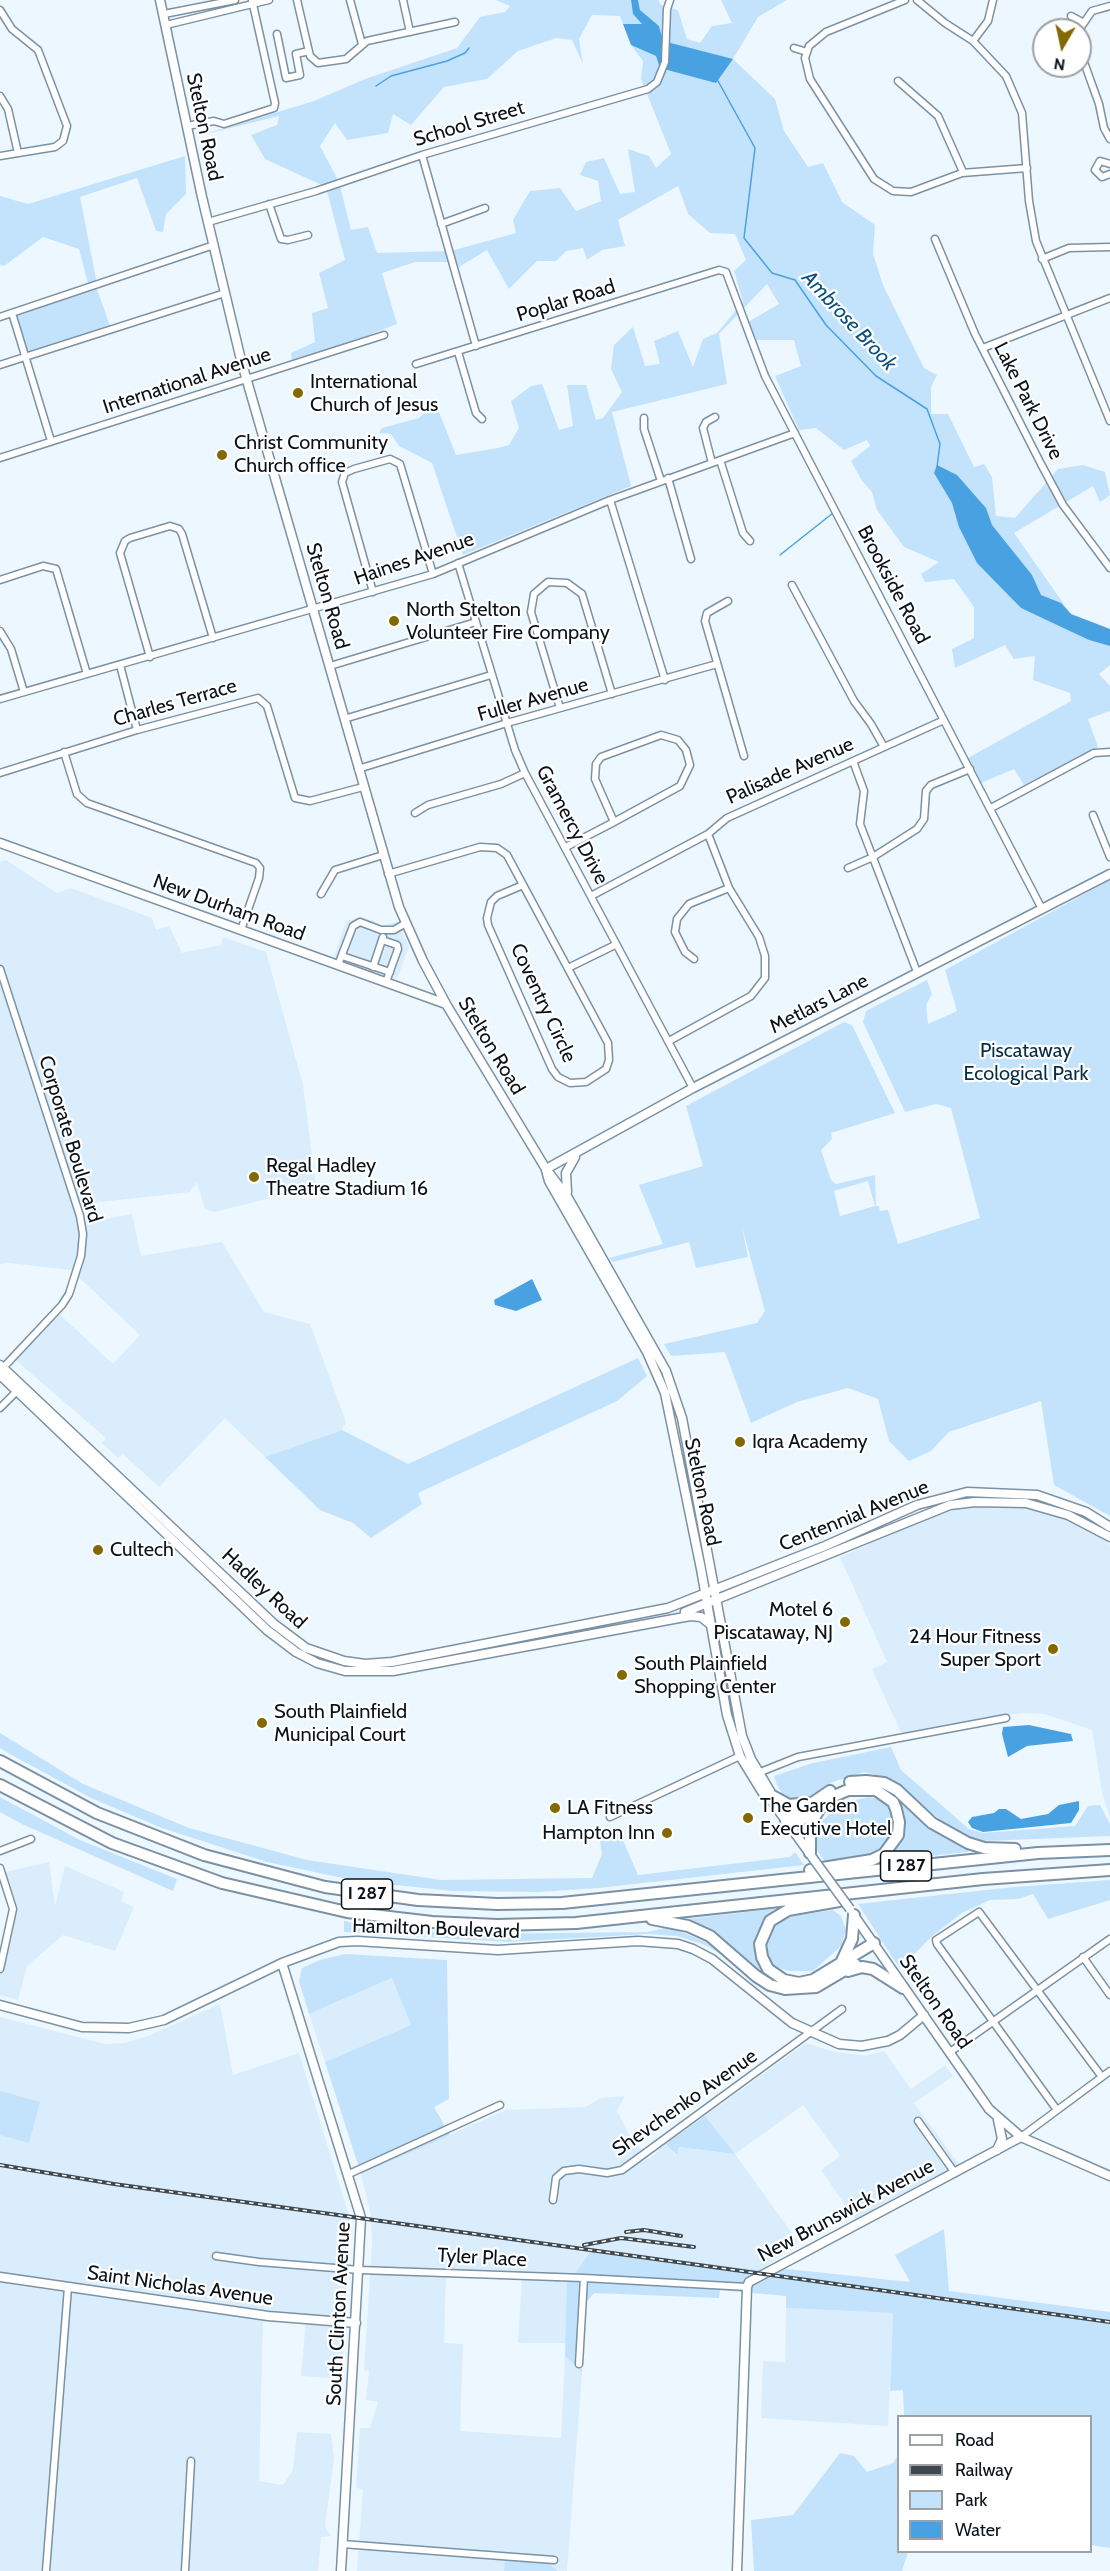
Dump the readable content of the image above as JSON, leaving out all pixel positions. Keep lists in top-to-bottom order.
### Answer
{
  "streets": {
    "highway": ["I 287"],
    "main road": [
      "Stelton Road",
      "New Durham Road",
      "Metlars Lane",
      "Centennial Avenue",
      "Hadley Road",
      "Hamilton Boulevard",
      "New Brunswick Avenue",
      "Saint Nicholas Avenue",
      "South Clinton Avenue"
    ],
    "street": [
      "School Street",
      "Poplar Road",
      "International Avenue",
      "Lake Park Drive",
      "Haines Avenue",
      "Brookside Road",
      "Fuller Avenue",
      "Charles Terrace",
      "Palisade Avenue",
      "Gramercy Drive",
      "Coventry Circle",
      "Corporate Boulevard",
      "Shevchenko Avenue",
      "Tyler Place"
    ]
  },
  "crossings": [
    ["School Street", "Stelton Road"],
    ["Stelton Road", "International Avenue"],
    ["Stelton Road", "Haines Avenue"],
    ["Stelton Road", "Fuller Avenue"],
    ["Stelton Road", "Charles Terrace"],
    ["Stelton Road", "New Durham Road"],
    ["Stelton Road", "Coventry Circle"],
    ["Stelton Road", "Metlars Lane"],
    ["Stelton Road", "Centennial Avenue"],
    ["Stelton Road", "Hadley Road"],
    ["Stelton Road", "Hamilton Boulevard"],
    ["Stelton Road", "New Brunswick Avenue"],
    ["Poplar Road", "Brookside Road"],
    ["Haines Avenue", "Brookside Road"],
    ["Haines Avenue", "Gramercy Drive"],
    ["Brookside Road", "Palisade Avenue"],
    ["Brookside Road", "Metlars Lane"],
    ["Fuller Avenue", "Gramercy Drive"],
    ["Palisade Avenue", "Gramercy Drive"],
    ["Gramercy Drive", "Metlars Lane"],
    ["Corporate Boulevard", "Hadley Road"],
    ["Centennial Avenue", "Hadley Road"],
    ["Hamilton Boulevard", "Shevchenko Avenue"],
    ["Hamilton Boulevard", "South Clinton Avenue"],
    ["New Brunswick Avenue", "Tyler Place"],
    ["Tyler Place", "South Clinton Avenue"],
    ["Saint Nicholas Avenue", "South Clinton Avenue"]
  ],
  "water": ["Ambrose Brook"],
  "parks": ["Piscataway Ecological Park"],
  "places": [
    "International Church of Jesus",
    "Christ Community Church office",
    "North Stelton Volunteer Fire Company",
    "Regal Hadley Theatre Stadium 16",
    "Iqra Academy",
    "Cultech",
    "Motel 6 Piscataway, NJ",
    "24 Hour Fitness Super Sport",
    "South Plainfield Shopping Center",
    "South Plainfield Municipal Court",
    "LA Fitness",
    "The Garden Executive Hotel",
    "Hampton Inn"
  ],
  "legend": [
    "Road",
    "Railway",
    "Park",
    "Water"
  ],
  "north": "bottom"
}
